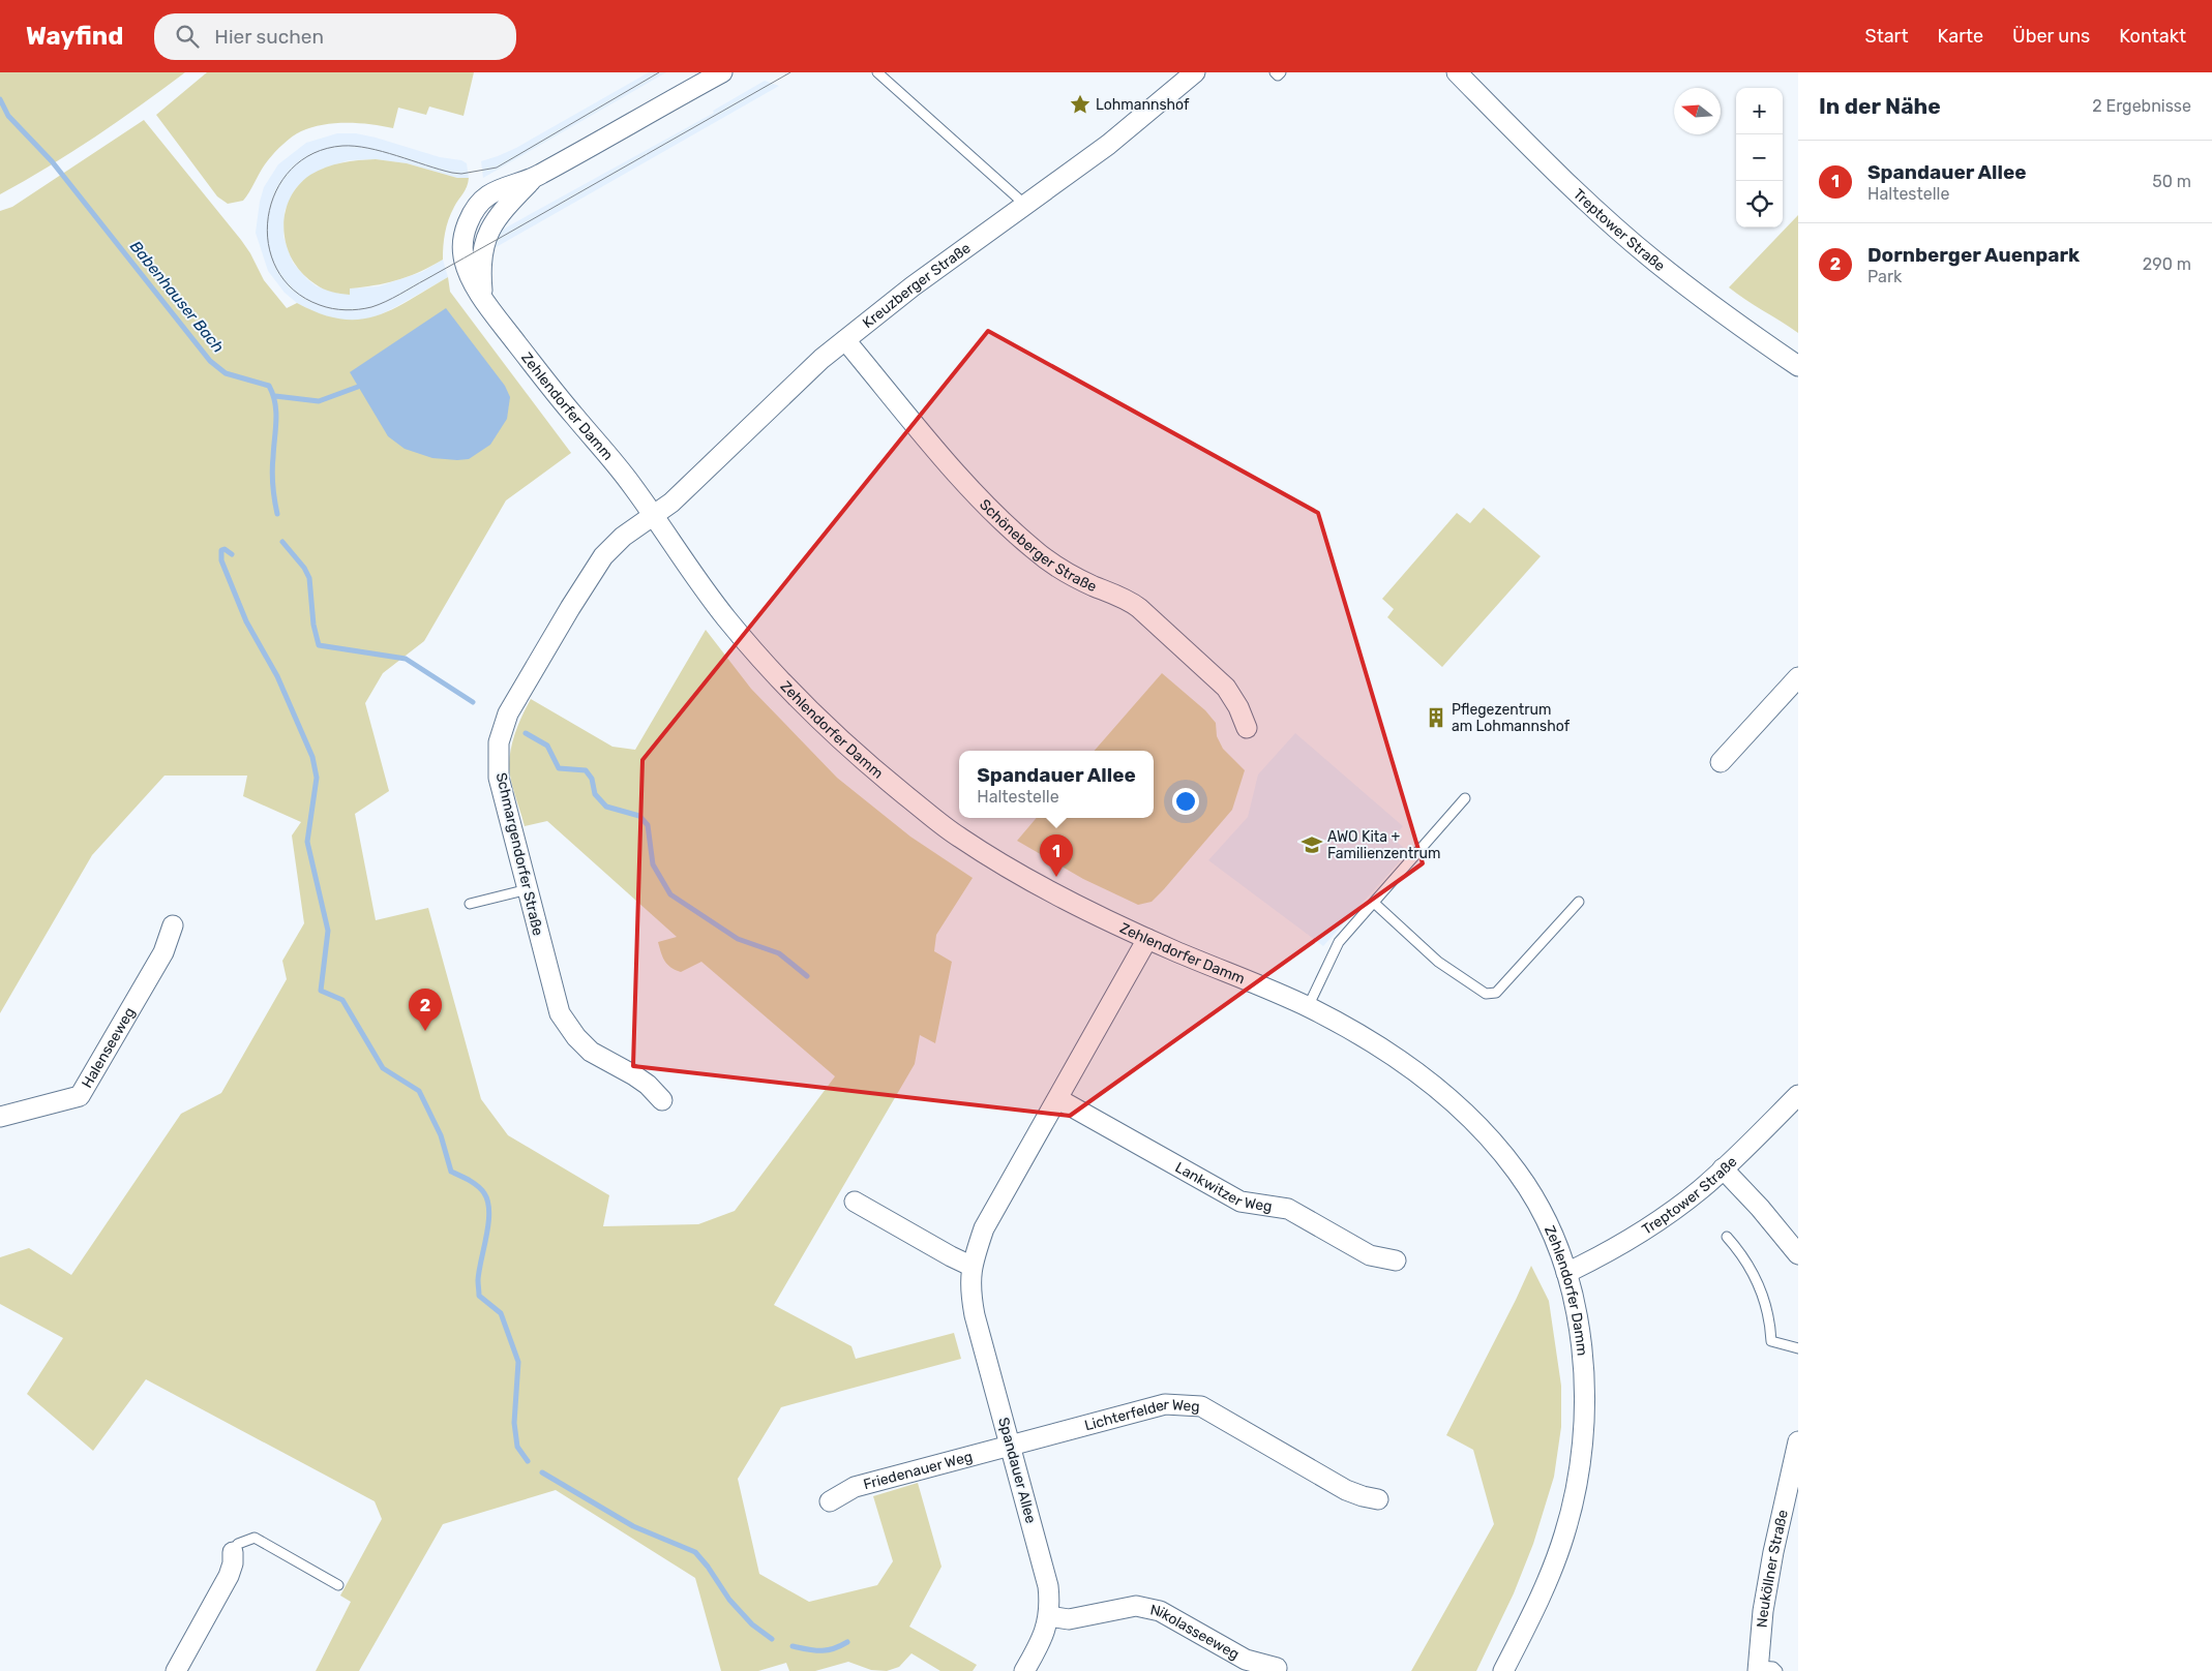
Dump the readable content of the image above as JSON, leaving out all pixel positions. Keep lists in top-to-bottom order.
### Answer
{
  "streets": {
    "street": [
      "Treptower Straße",
      "Kreuzberger Straße",
      "Zehlendorfer Damm",
      "Schöneberger Straße",
      "Schmargendorfer Straße",
      "Halenseeweg",
      "Lankwitzer Weg",
      "Lichterfelder Weg",
      "Friedenauer Weg",
      "Spandauer Allee",
      "Neuköllner Straße",
      "Nikolasseeweg"
    ]
  },
  "crossings": [
    ["Treptower Straße", "Zehlendorfer Damm"],
    ["Kreuzberger Straße", "Zehlendorfer Damm"],
    ["Kreuzberger Straße", "Schöneberger Straße"],
    ["Kreuzberger Straße", "Schmargendorfer Straße"],
    ["Zehlendorfer Damm", "Schmargendorfer Straße"],
    ["Zehlendorfer Damm", "Spandauer Allee"],
    ["Lankwitzer Weg", "Spandauer Allee"],
    ["Lichterfelder Weg", "Friedenauer Weg"],
    ["Lichterfelder Weg", "Spandauer Allee"],
    ["Friedenauer Weg", "Spandauer Allee"],
    ["Spandauer Allee", "Nikolasseeweg"]
  ],
  "water": ["Babenhauser Bach"],
  "places": {
    "place": ["Lohmannshof"],
    "building": ["Pflegezentrum am Lohmannshof"],
    "school or university": ["AWO Kita + Familienzentrum"]
  },
  "north": "left",
  "page": {
    "header": "Wayfind",
    "search": "Hier suchen",
    "nav": [
      "Start",
      "Karte",
      "Über uns",
      "Kontakt"
    ],
    "heading": ["In der Nähe", "2 Ergebnisse"],
    "map_buttons": ["+", "−"],
    "list": [
      {
        "mark": "1",
        "name": "Spandauer Allee",
        "note": "Haltestelle",
        "value": "50 m"
      },
      {
        "mark": "2",
        "name": "Dornberger Auenpark",
        "note": "Park",
        "value": "290 m"
      }
    ],
    "popup": ["Spandauer Allee", "Haltestelle"],
    "pins": ["1", "2"]
  }
}
